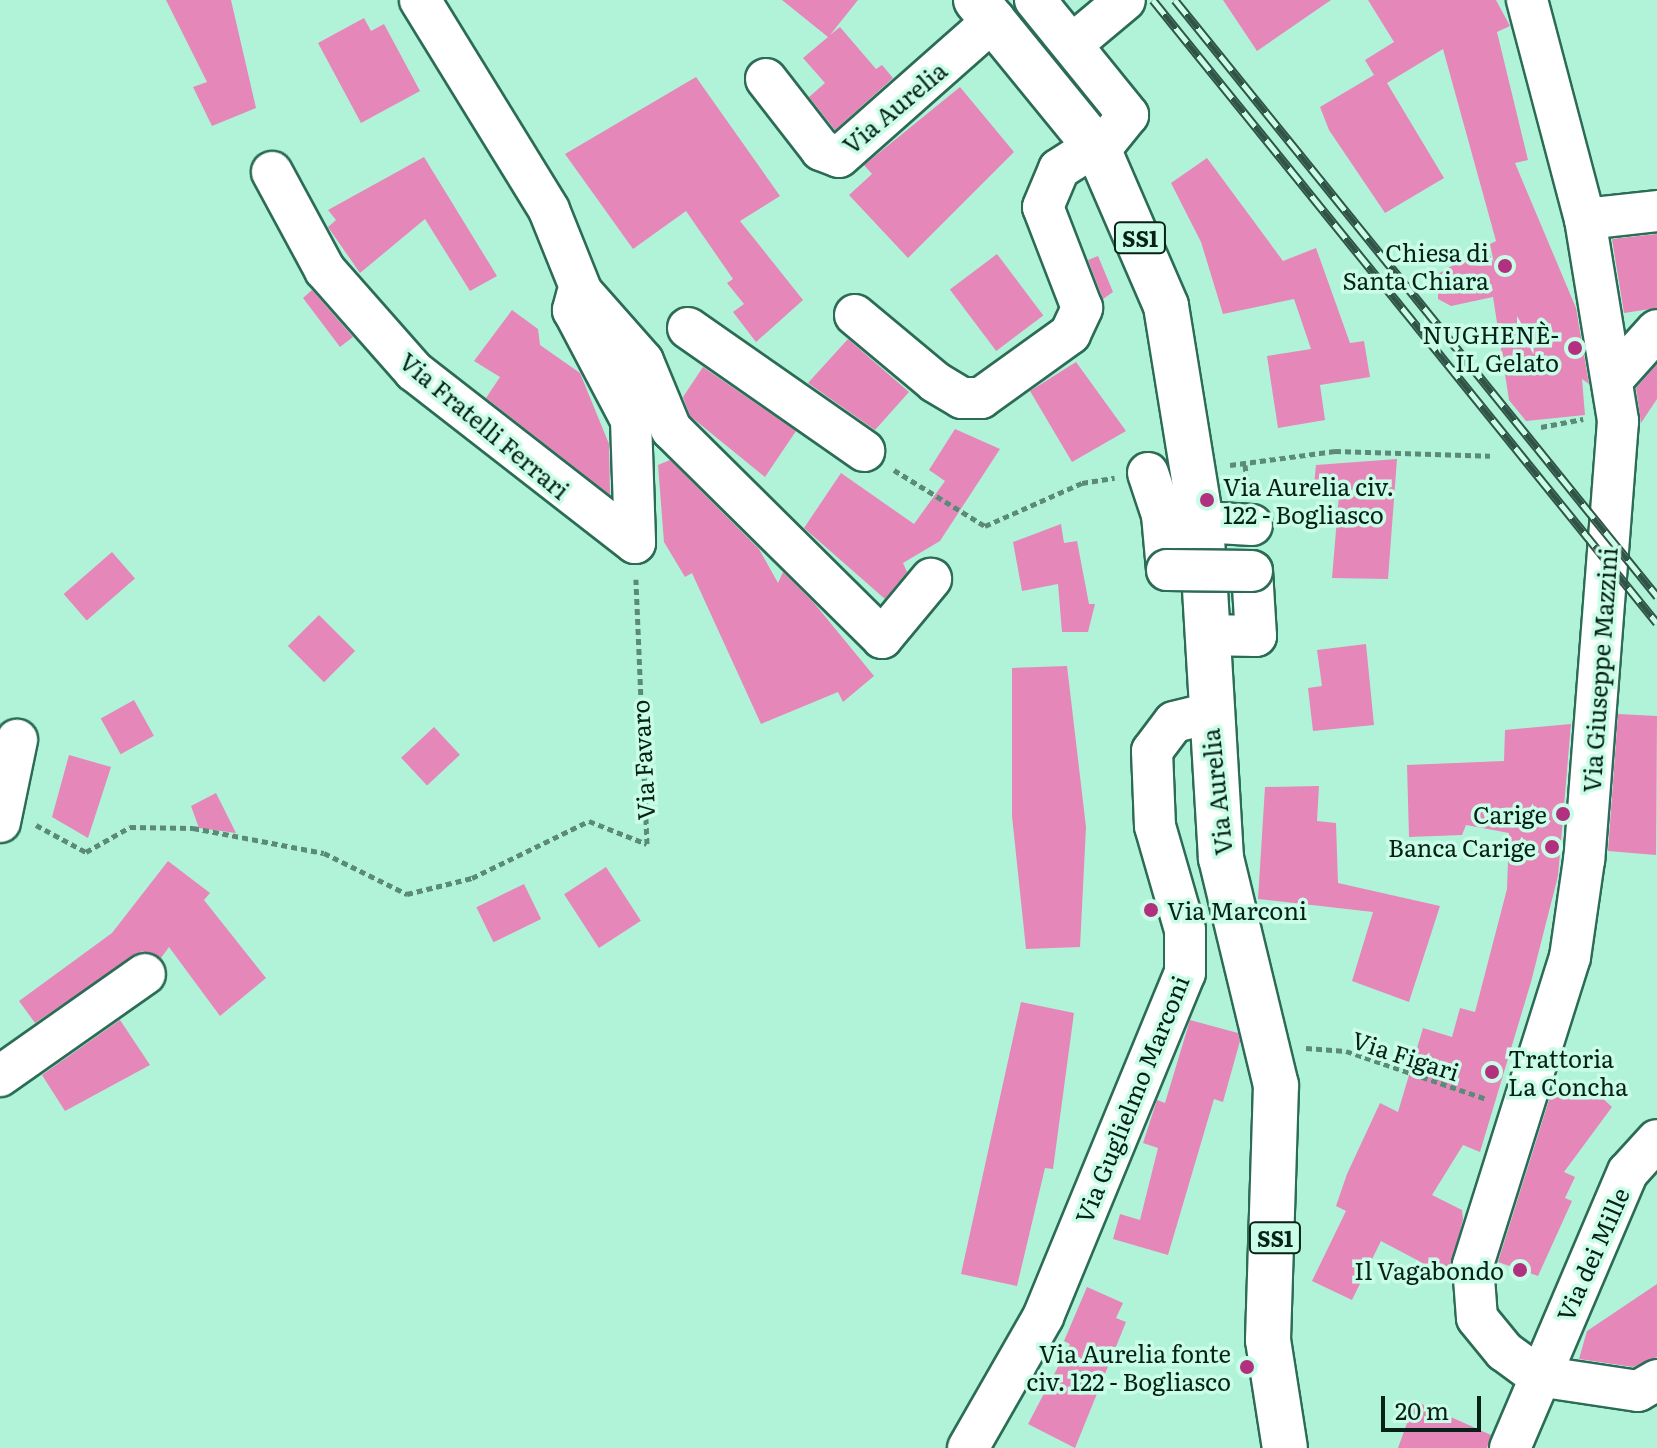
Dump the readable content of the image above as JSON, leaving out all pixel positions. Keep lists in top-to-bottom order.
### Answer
{
  "streets": {
    "main road": ["Via Aurelia", "SS1"],
    "street": [
      "Via Fratelli Ferrari",
      "Via Giuseppe Mazzini",
      "Via Guglielmo Marconi",
      "Via dei Mille"
    ],
    "path": ["Via Favaro", "Via Figari"]
  },
  "crossings": [
    ["Via Aurelia", "Via Guglielmo Marconi"],
    ["Via Fratelli Ferrari", "Via Favaro"],
    ["Via Giuseppe Mazzini", "Via Figari"],
    ["Via Giuseppe Mazzini", "Via dei Mille"]
  ],
  "places": [
    "Chiesa di Santa Chiara",
    "NUGHENÈ- IL Gelato",
    "Via Aurelia civ. 122 - Bogliasco",
    "Carige",
    "Banca Carige",
    "Via Marconi",
    "Trattoria La Concha",
    "Il Vagabondo",
    "Via Aurelia fonte civ. 122 - Bogliasco"
  ],
  "scale_bar": "20 m"
}
